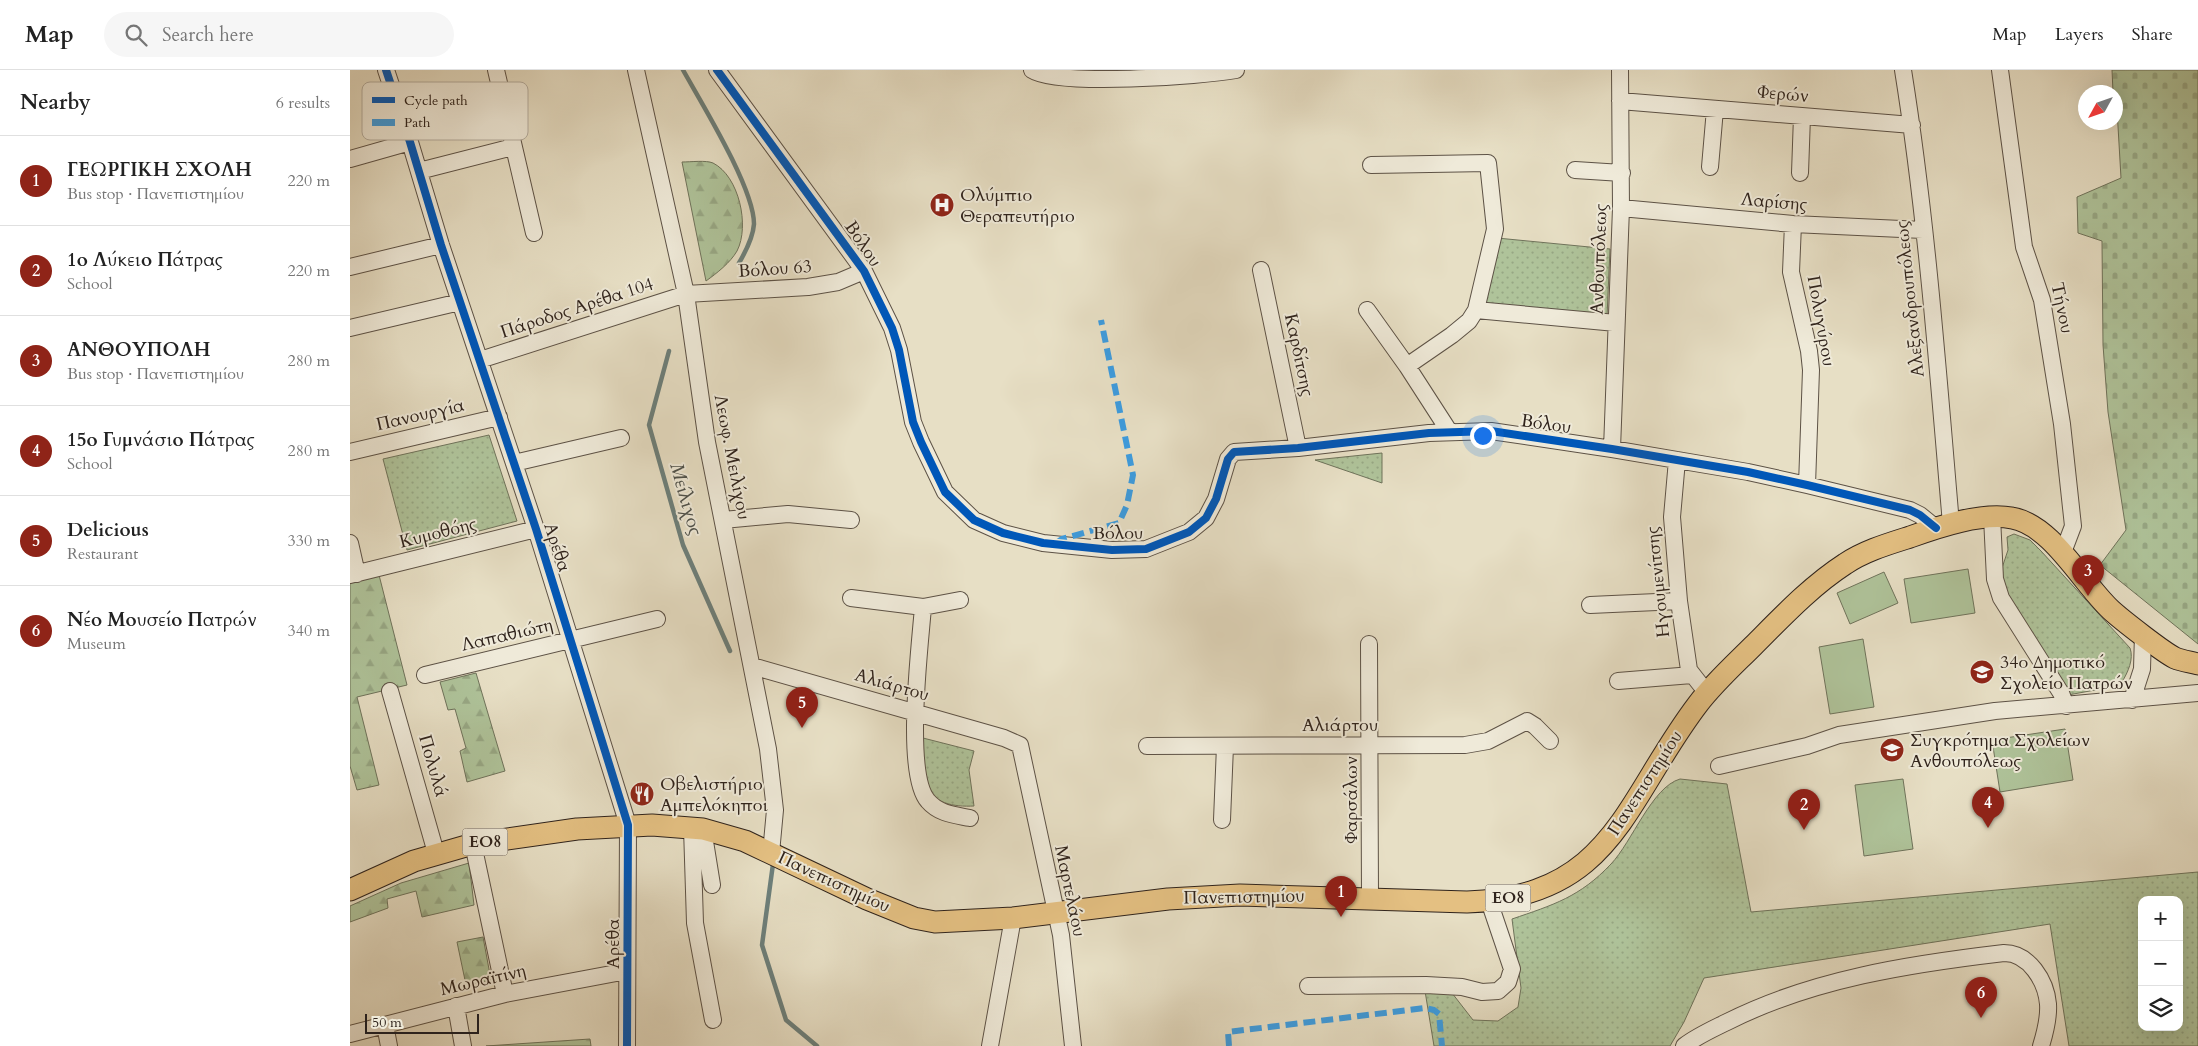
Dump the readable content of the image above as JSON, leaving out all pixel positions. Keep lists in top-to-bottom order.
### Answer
{
  "streets": {
    "main road": ["Πανεπιστημίου", "ΕΟ8"],
    "street": [
      "Φερών",
      "Λαρίσης",
      "Βόλου",
      "Ανθουπόλεως",
      "Βόλου 63",
      "Αλεξανδρουπόλεως",
      "Πάροδος Αρέθα 104",
      "Τήνου",
      "Πολυγύρου",
      "Καρδίτσης",
      "Πανουργία",
      "Λεωφ. Μειλίχου",
      "Κυμοθόης",
      "Αρέθα",
      "Ηγουμενίτσης",
      "Λαπαθιώτη",
      "Αλιάρτου",
      "Πολυλά",
      "Φαρσάλων",
      "Μαρτελάου",
      "Μωραϊτίνη"
    ]
  },
  "crossings": [
    ["Φερών", "Ανθουπόλεως"],
    ["Φερών", "Αλεξανδρουπόλεως"],
    ["Λαρίσης", "Ανθουπόλεως"],
    ["Λαρίσης", "Αλεξανδρουπόλεως"],
    ["Λαρίσης", "Πολυγύρου"],
    ["Βόλου", "Ανθουπόλεως"],
    ["Βόλου", "Βόλου 63"],
    ["Βόλου", "Αλεξανδρουπόλεως"],
    ["Βόλου", "Πολυγύρου"],
    ["Βόλου", "Καρδίτσης"],
    ["Βόλου", "Ηγουμενίτσης"],
    ["Βόλου", "Πανεπιστημίου"],
    ["Βόλου 63", "Πάροδος Αρέθα 104"],
    ["Βόλου 63", "Λεωφ. Μειλίχου"],
    ["Αλεξανδρουπόλεως", "Πανεπιστημίου"],
    ["Πάροδος Αρέθα 104", "Λεωφ. Μειλίχου"],
    ["Πάροδος Αρέθα 104", "Αρέθα"],
    ["Τήνου", "Πανεπιστημίου"],
    ["Πανουργία", "Αρέθα"],
    ["Λεωφ. Μειλίχου", "Αλιάρτου"],
    ["Λεωφ. Μειλίχου", "Πανεπιστημίου"],
    ["Κυμοθόης", "Αρέθα"],
    ["Αρέθα", "Λαπαθιώτη"],
    ["Αρέθα", "Πανεπιστημίου"],
    ["Αρέθα", "Μωραϊτίνη"],
    ["Ηγουμενίτσης", "Πανεπιστημίου"],
    ["Αλιάρτου", "Φαρσάλων"],
    ["Αλιάρτου", "Μαρτελάου"],
    ["Πολυλά", "Πανεπιστημίου"],
    ["Πανεπιστημίου", "Φαρσάλων"],
    ["Πανεπιστημίου", "Μαρτελάου"]
  ],
  "water": ["Μείλιχος"],
  "places": {
    "hospital": ["Ολύμπιο Θεραπευτήριο"],
    "school or university": ["34ο Δημοτικό Σχολείο Πατρών", "Συγκρότημα Σχολείων Ανθουπόλεως"],
    "restaurant": ["Οβελιστήριο Αμπελόκηποι"]
  },
  "legend": ["Cycle path", "Path"],
  "scale_bar": "50 m",
  "north": "bottom left",
  "page": {
    "header": "Map",
    "search": "Search here",
    "nav": ["Map", "Layers", "Share"],
    "heading": ["Nearby", "6 results"],
    "list": [
      {
        "mark": "1",
        "name": "ΓΕΩΡΓΙΚΗ ΣΧΟΛΗ",
        "note": "Bus stop · Πανεπιστημίου",
        "value": "220 m"
      },
      {
        "mark": "2",
        "name": "1ο Λύκειο Πάτρας",
        "note": "School",
        "value": "220 m"
      },
      {
        "mark": "3",
        "name": "ΑΝΘΟΥΠΟΛΗ",
        "note": "Bus stop · Πανεπιστημίου",
        "value": "280 m"
      },
      {
        "mark": "4",
        "name": "15ο Γυμνάσιο Πάτρας",
        "note": "School",
        "value": "280 m"
      },
      {
        "mark": "5",
        "name": "Delicious",
        "note": "Restaurant",
        "value": "330 m"
      },
      {
        "mark": "6",
        "name": "Νέο Μουσείο Πατρών",
        "note": "Museum",
        "value": "340 m"
      }
    ],
    "pins": [
      "3",
      "5",
      "4",
      "2",
      "1",
      "6"
    ],
    "map_buttons": ["+", "−"],
    "scale": "50 m"
  }
}
